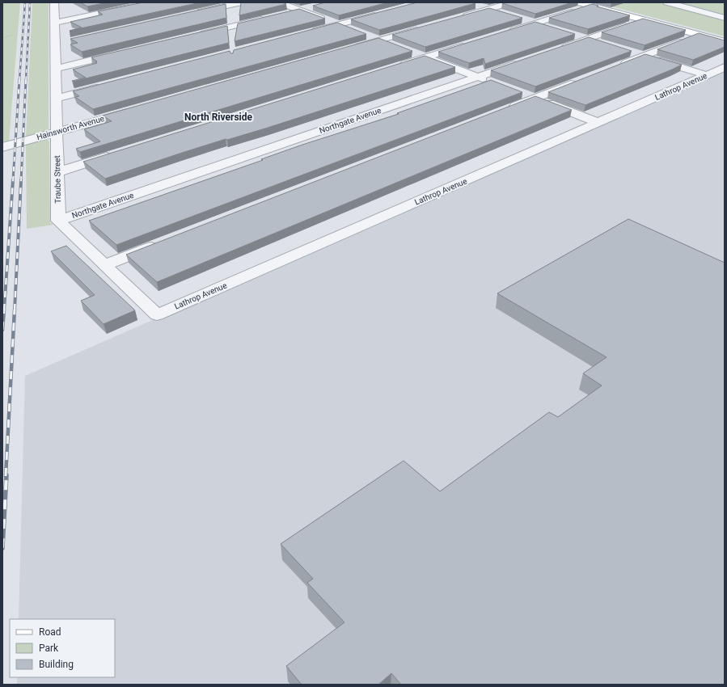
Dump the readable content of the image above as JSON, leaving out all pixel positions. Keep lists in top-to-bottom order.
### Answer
{
  "streets": {
    "street": [
      "Lathrop Avenue",
      "Northgate Avenue",
      "Hainsworth Avenue",
      "Traube Street"
    ]
  },
  "crossings": [
    ["Northgate Avenue", "Traube Street"],
    ["Hainsworth Avenue", "Traube Street"]
  ],
  "districts": ["North Riverside"],
  "legend": ["Road", "Park", "Building"]
}
